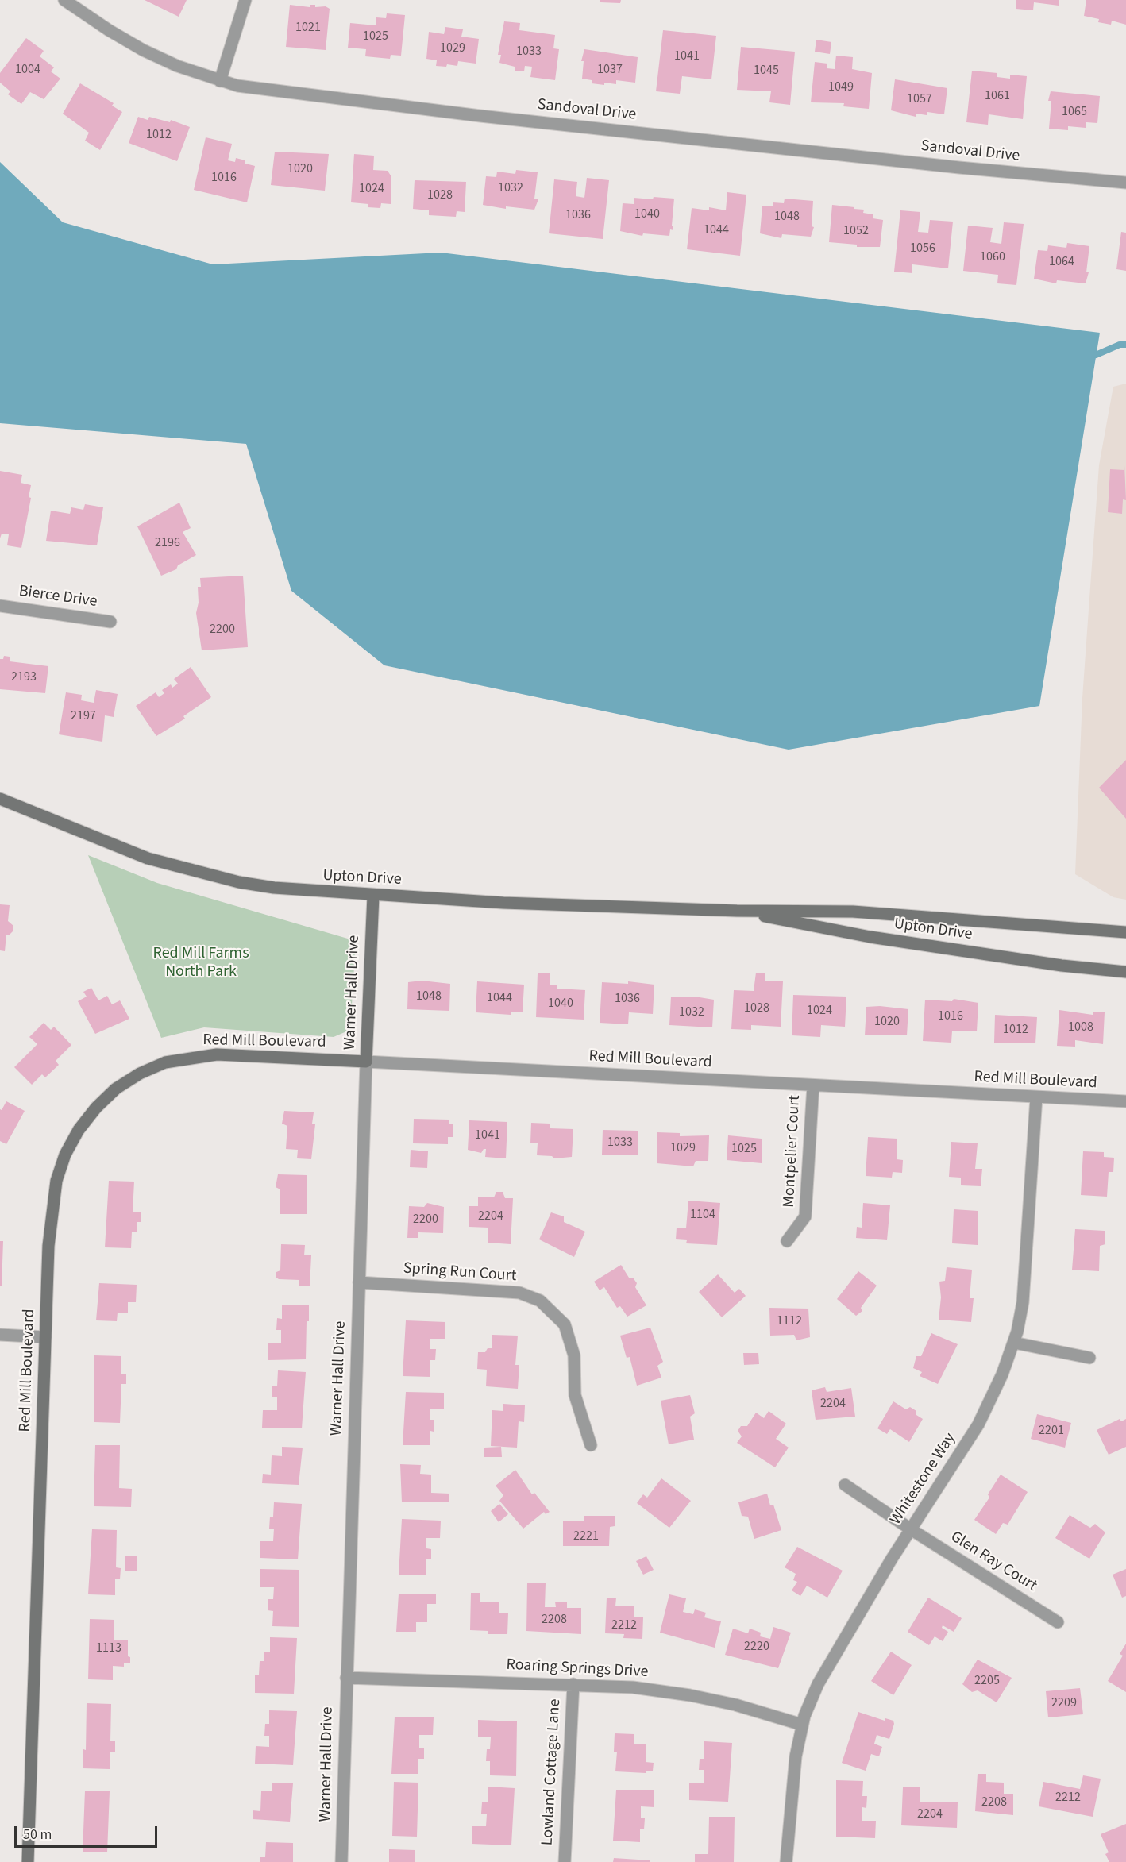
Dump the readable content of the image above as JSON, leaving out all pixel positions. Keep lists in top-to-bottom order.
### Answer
{
  "streets": {
    "main road": ["Upton Drive", "Warner Hall Drive", "Red Mill Boulevard"],
    "street": [
      "Sandoval Drive",
      "Bierce Drive",
      "Montpelier Court",
      "Spring Run Court",
      "Whitestone Way",
      "Glen Ray Court",
      "Roaring Springs Drive",
      "Lowland Cottage Lane"
    ]
  },
  "crossings": [
    ["Upton Drive", "Warner Hall Drive"],
    ["Warner Hall Drive", "Red Mill Boulevard"],
    ["Warner Hall Drive", "Spring Run Court"],
    ["Warner Hall Drive", "Roaring Springs Drive"],
    ["Red Mill Boulevard", "Montpelier Court"],
    ["Red Mill Boulevard", "Whitestone Way"],
    ["Whitestone Way", "Glen Ray Court"],
    ["Whitestone Way", "Roaring Springs Drive"],
    ["Roaring Springs Drive", "Lowland Cottage Lane"]
  ],
  "parks": ["Red Mill Farms North Park"],
  "house_numbers": [
    "1021",
    "1025",
    "1029",
    "1033",
    "1041",
    "1004",
    "1037",
    "1045",
    "1049",
    "1061",
    "1057",
    "1065",
    "1012",
    "1020",
    "1016",
    "1032",
    "1024",
    "1028",
    "1040",
    "1036",
    "1048",
    "1044",
    "1052",
    "1056",
    "1060",
    "1064",
    "2196",
    "2200",
    "2193",
    "2197",
    "1048",
    "1044",
    "1036",
    "1040",
    "1028",
    "1024",
    "1032",
    "1016",
    "1020",
    "1008",
    "1012",
    "1041",
    "1033",
    "1029",
    "1025",
    "1104",
    "2204",
    "2200",
    "1112",
    "2204",
    "2201",
    "2221",
    "2208",
    "2212",
    "2220",
    "1113",
    "2205",
    "2209",
    "2212",
    "2208",
    "2204"
  ],
  "scale_bar": "50 m"
}
